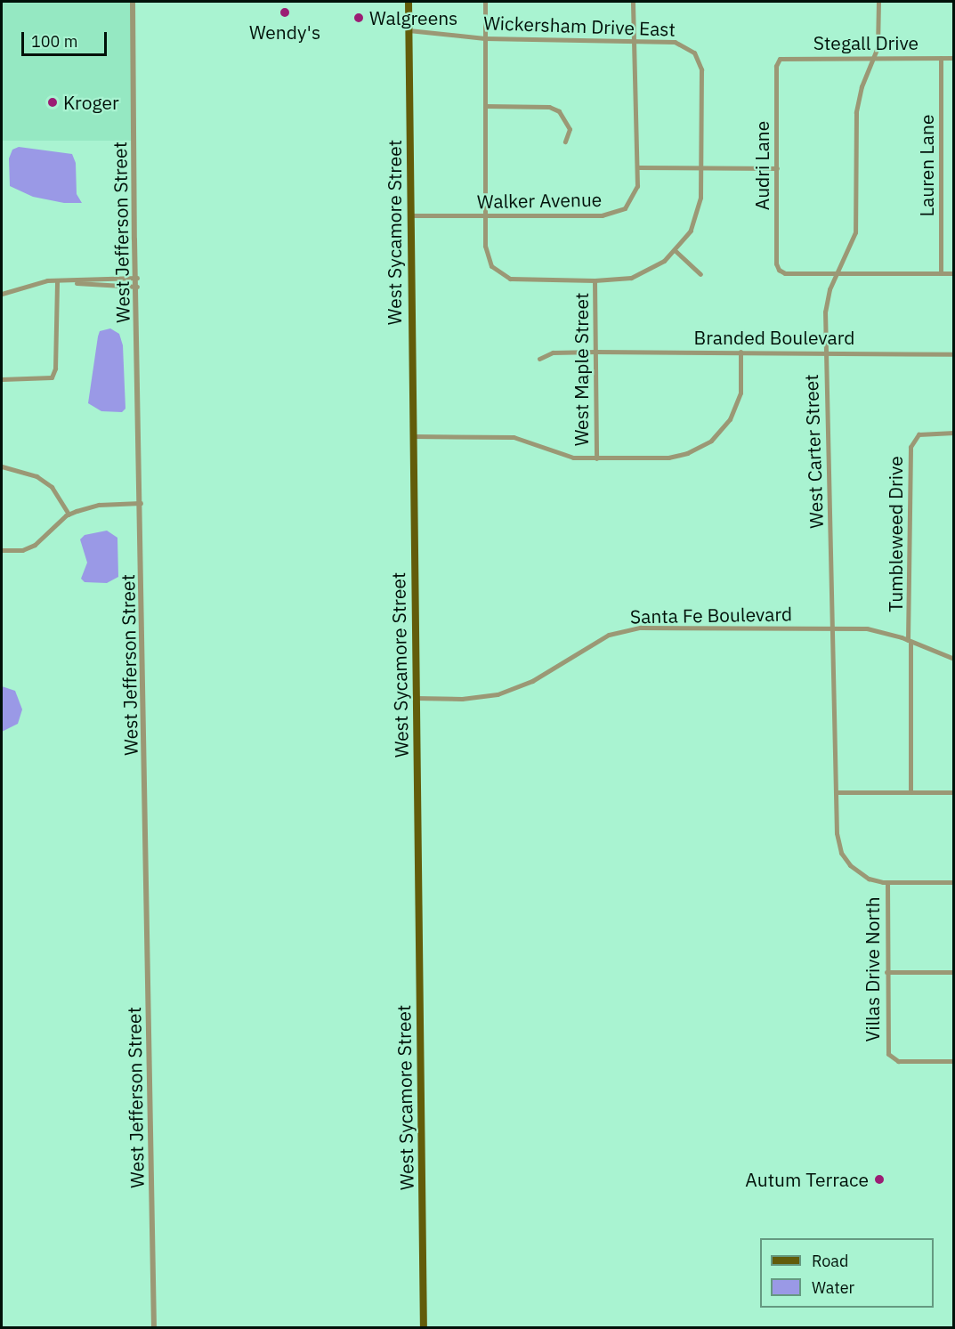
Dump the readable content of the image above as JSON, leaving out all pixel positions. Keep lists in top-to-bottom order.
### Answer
{
  "streets": {
    "main road": ["West Sycamore Street"],
    "street": [
      "Wickersham Drive East",
      "Stegall Drive",
      "Audri Lane",
      "Lauren Lane",
      "Walker Avenue",
      "West Jefferson Street",
      "Branded Boulevard",
      "West Maple Street",
      "West Carter Street",
      "Tumbleweed Drive",
      "Santa Fe Boulevard",
      "Villas Drive North"
    ]
  },
  "crossings": [
    ["Wickersham Drive East", "Walker Avenue"],
    ["Wickersham Drive East", "West Sycamore Street"],
    ["Wickersham Drive East", "West Maple Street"],
    ["Stegall Drive", "Audri Lane"],
    ["Stegall Drive", "Lauren Lane"],
    ["Stegall Drive", "West Carter Street"],
    ["Audri Lane", "West Carter Street"],
    ["Walker Avenue", "West Sycamore Street"],
    ["West Sycamore Street", "Santa Fe Boulevard"],
    ["Branded Boulevard", "West Maple Street"],
    ["Branded Boulevard", "West Carter Street"],
    ["West Carter Street", "Santa Fe Boulevard"],
    ["West Carter Street", "Villas Drive North"],
    ["Tumbleweed Drive", "Santa Fe Boulevard"]
  ],
  "places": [
    "Wendy's",
    "Walgreens",
    "Kroger",
    "Autum Terrace"
  ],
  "legend": ["Road", "Water"],
  "scale_bar": "100 m"
}
